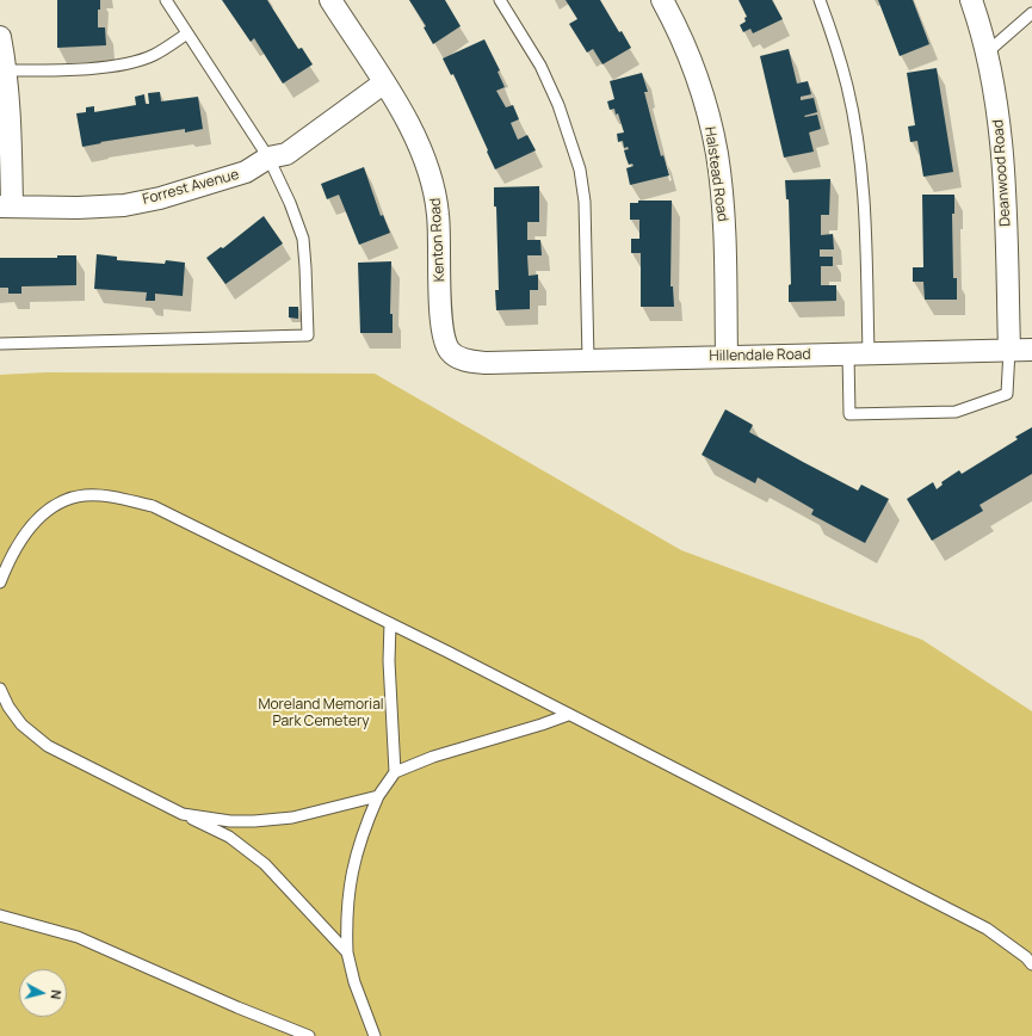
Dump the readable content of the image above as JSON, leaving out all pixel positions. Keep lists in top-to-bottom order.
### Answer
{
  "streets": {
    "street": [
      "Deanwood Road",
      "Halstead Road",
      "Forrest Avenue",
      "Kenton Road",
      "Hillendale Road"
    ]
  },
  "crossings": [
    ["Deanwood Road", "Hillendale Road"],
    ["Halstead Road", "Hillendale Road"],
    ["Forrest Avenue", "Kenton Road"],
    ["Kenton Road", "Hillendale Road"]
  ],
  "parks": ["Moreland Memorial Park Cemetery"],
  "north": "right"
}
